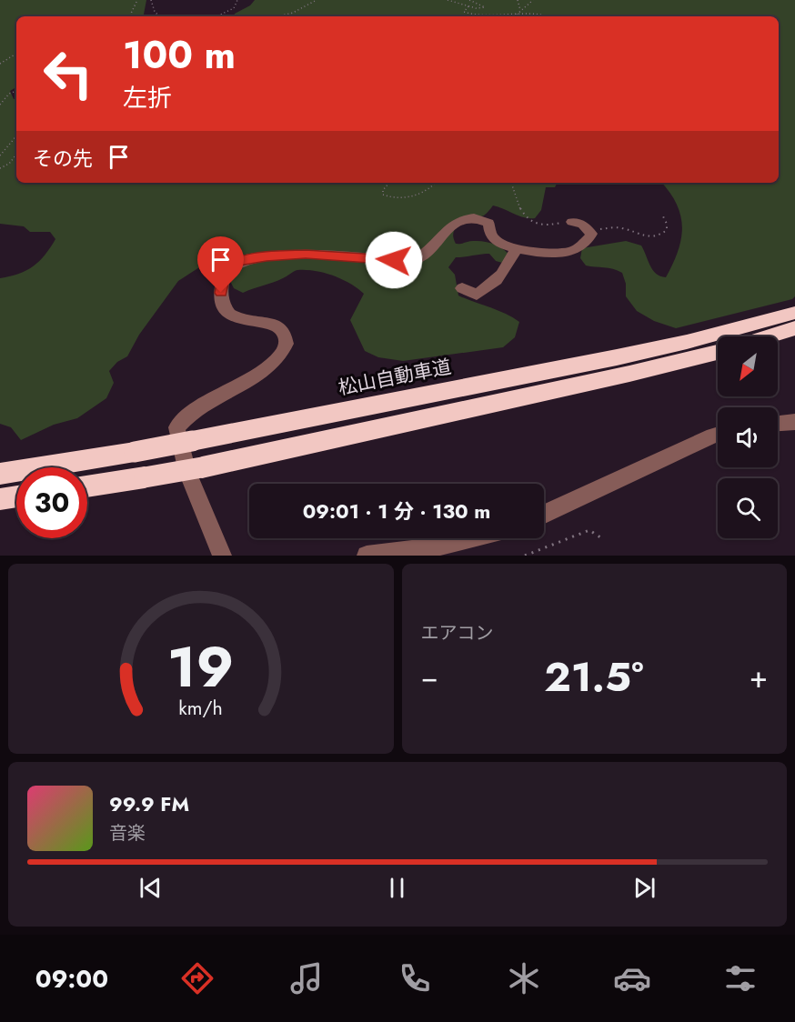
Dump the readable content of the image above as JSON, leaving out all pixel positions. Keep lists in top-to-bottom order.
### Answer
{
  "streets": {
    "highway": ["松山自動車道"]
  },
  "north": "bottom left",
  "page": {
    "turn": ["100 m", "左折"],
    "then": "その先",
    "limit": "30",
    "trip": "09:01 · 1 分 · 130 m",
    "tile": "エアコン",
    "heat": ["−", "21.5°", "+"],
    "song": ["99.9 FM", "音楽"],
    "tabs": "09:00",
    "gauge": ["19", "km/h"]
  }
}
